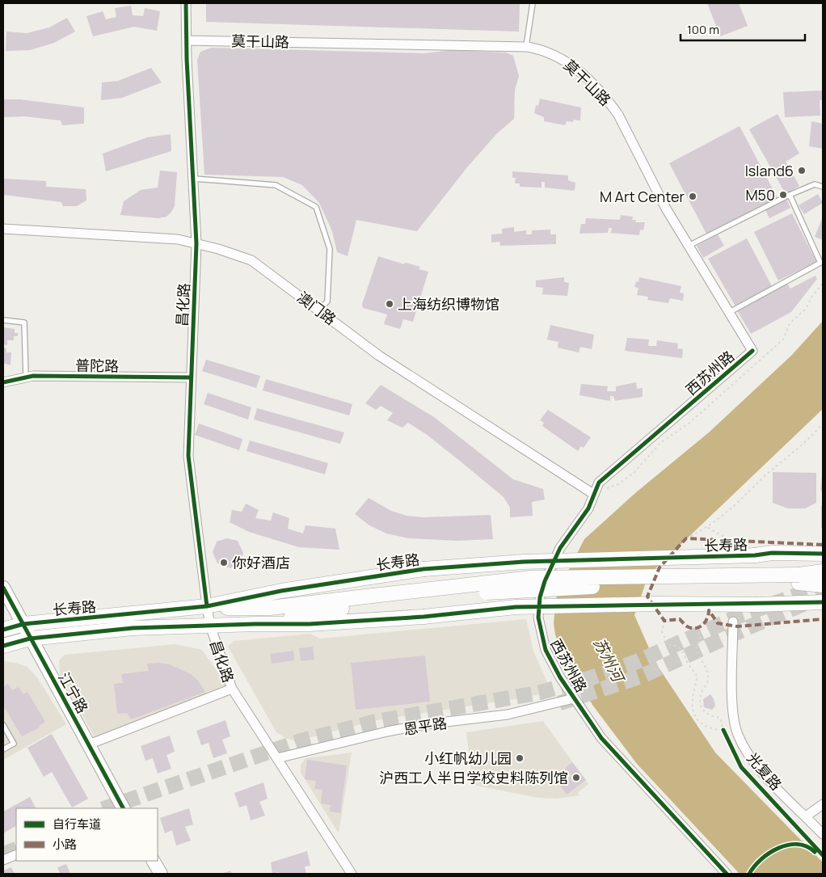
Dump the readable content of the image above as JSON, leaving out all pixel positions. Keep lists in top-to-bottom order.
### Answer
{
  "streets": {
    "main road": ["长寿路", "江宁路"],
    "street": [
      "莫干山路",
      "昌化路",
      "澳门路",
      "普陀路",
      "西苏州路",
      "恩平路",
      "光复路"
    ]
  },
  "crossings": [
    ["莫干山路", "昌化路"],
    ["莫干山路", "西苏州路"],
    ["昌化路", "澳门路"],
    ["昌化路", "普陀路"],
    ["昌化路", "长寿路"],
    ["昌化路", "恩平路"],
    ["澳门路", "西苏州路"],
    ["西苏州路", "恩平路"],
    ["长寿路", "江宁路"]
  ],
  "water": ["苏州河"],
  "places": [
    "Island6",
    "M50",
    "M Art Center",
    "上海纺织博物馆",
    "你好酒店",
    "小红帆幼儿园",
    "沪西工人半日学校史料陈列馆"
  ],
  "legend": ["自行车道", "小路"],
  "scale_bar": "100 m"
}
